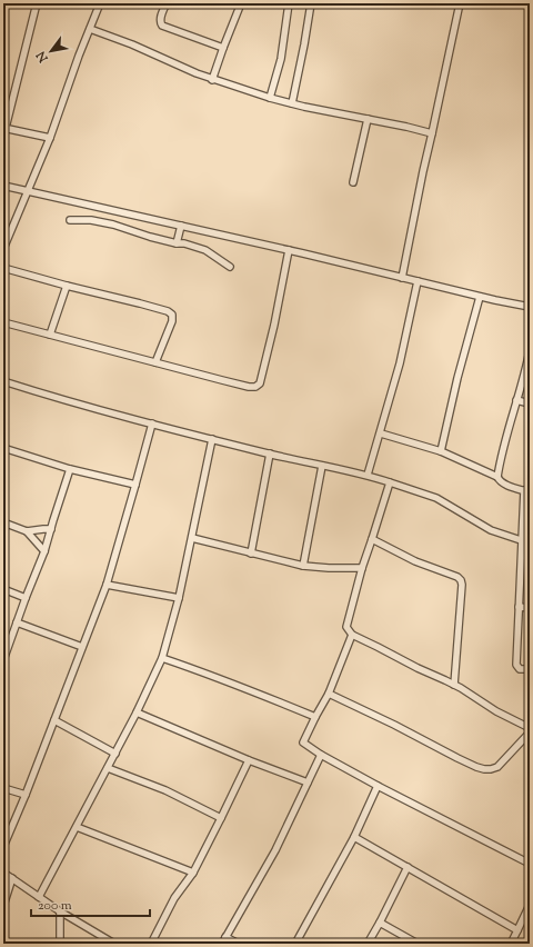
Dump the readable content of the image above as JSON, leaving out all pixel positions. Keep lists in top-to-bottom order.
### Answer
{
  "scale_bar": "200 m",
  "north": "bottom left"
}
